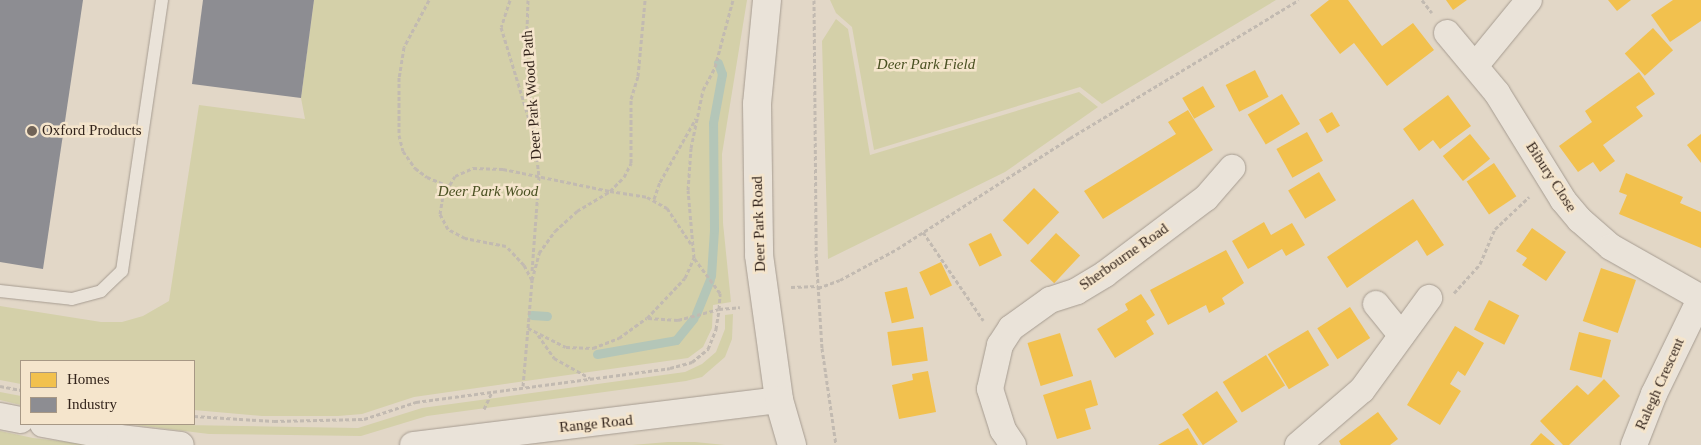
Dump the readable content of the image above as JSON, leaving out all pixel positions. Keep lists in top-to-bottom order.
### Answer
{
  "streets": {
    "street": [
      "Bibury Close",
      "Deer Park Road",
      "Sherbourne Road",
      "Ralegh Crescent",
      "Range Road"
    ],
    "path": ["Deer Park Wood Path"]
  },
  "crossings": [
    ["Bibury Close", "Ralegh Crescent"],
    ["Deer Park Road", "Range Road"]
  ],
  "parks": ["Deer Park Field", "Deer Park Wood"],
  "places": ["Oxford Products"],
  "legend": ["Homes", "Industry"]
}
